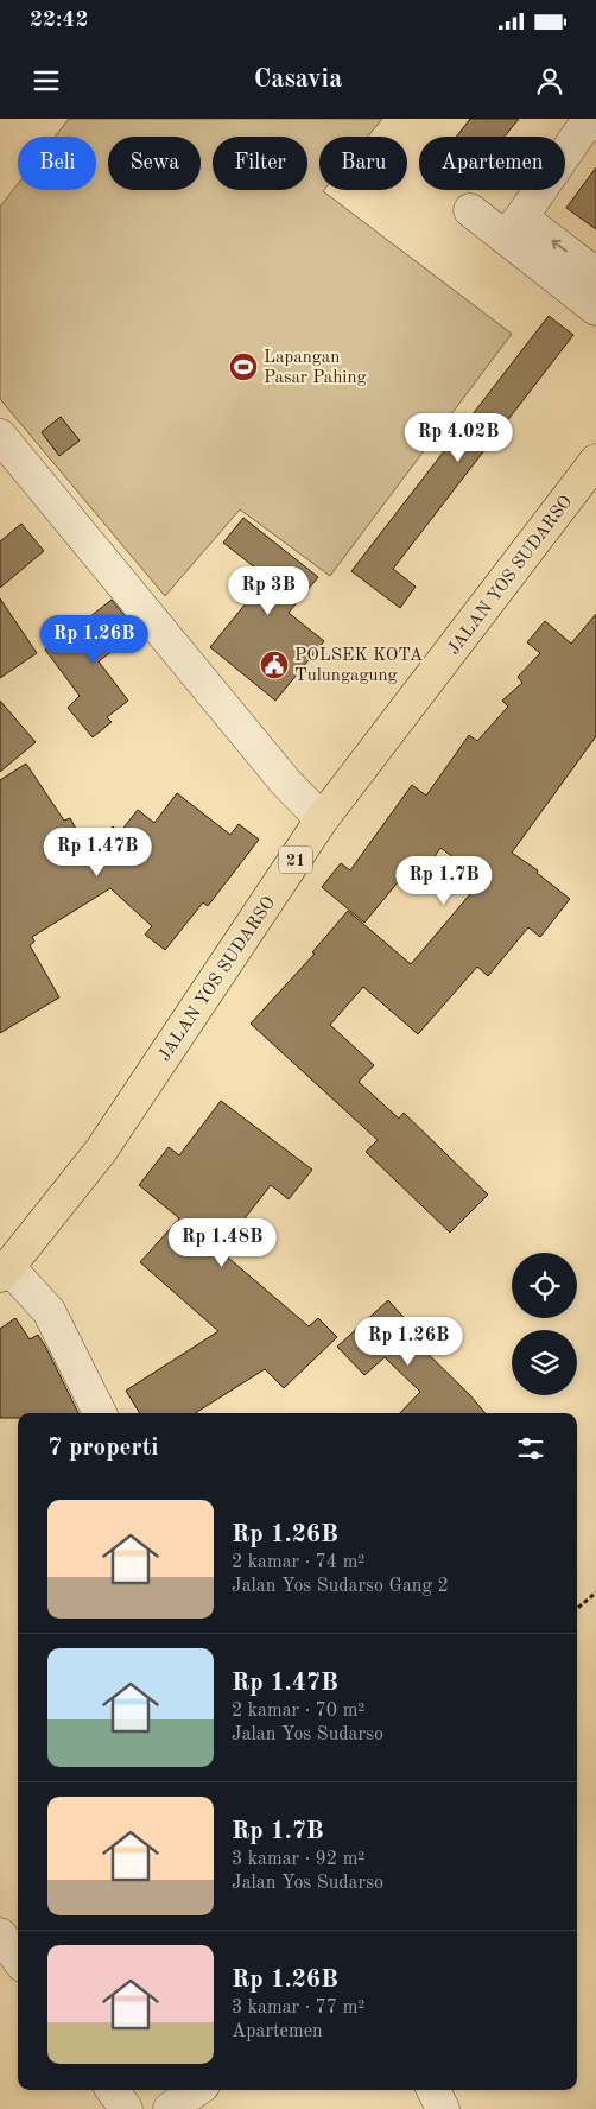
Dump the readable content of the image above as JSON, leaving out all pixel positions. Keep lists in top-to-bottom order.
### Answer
{
  "streets": {
    "highway": ["JALAN YOS SUDARSO", "21"]
  },
  "places": {
    "sports": ["Lapangan Pasar Pahing"],
    "public building": ["POLSEK KOTA Tulungagung"]
  },
  "page": {
    "status": "22:42",
    "header": "Casavia",
    "chip": [
      "Beli",
      "Sewa",
      "Filter",
      "Baru",
      "Apartemen"
    ],
    "price": [
      "Rp 4.02B",
      "Rp 3B",
      "Rp 1.26B",
      "Rp 1.47B",
      "Rp 1.7B",
      "Rp 1.48B",
      "Rp 1.26B"
    ],
    "heading": "7 properti",
    "list": [
      {
        "name": "Rp 1.26B",
        "note": "2 kamar · 74 m² · Jalan Yos Sudarso Gang 2"
      },
      {
        "name": "Rp 1.47B",
        "note": "2 kamar · 70 m² · Jalan Yos Sudarso"
      },
      {
        "name": "Rp 1.7B",
        "note": "3 kamar · 92 m² · Jalan Yos Sudarso"
      },
      {
        "name": "Rp 1.26B",
        "note": "3 kamar · 77 m² · Apartemen"
      }
    ]
  }
}
